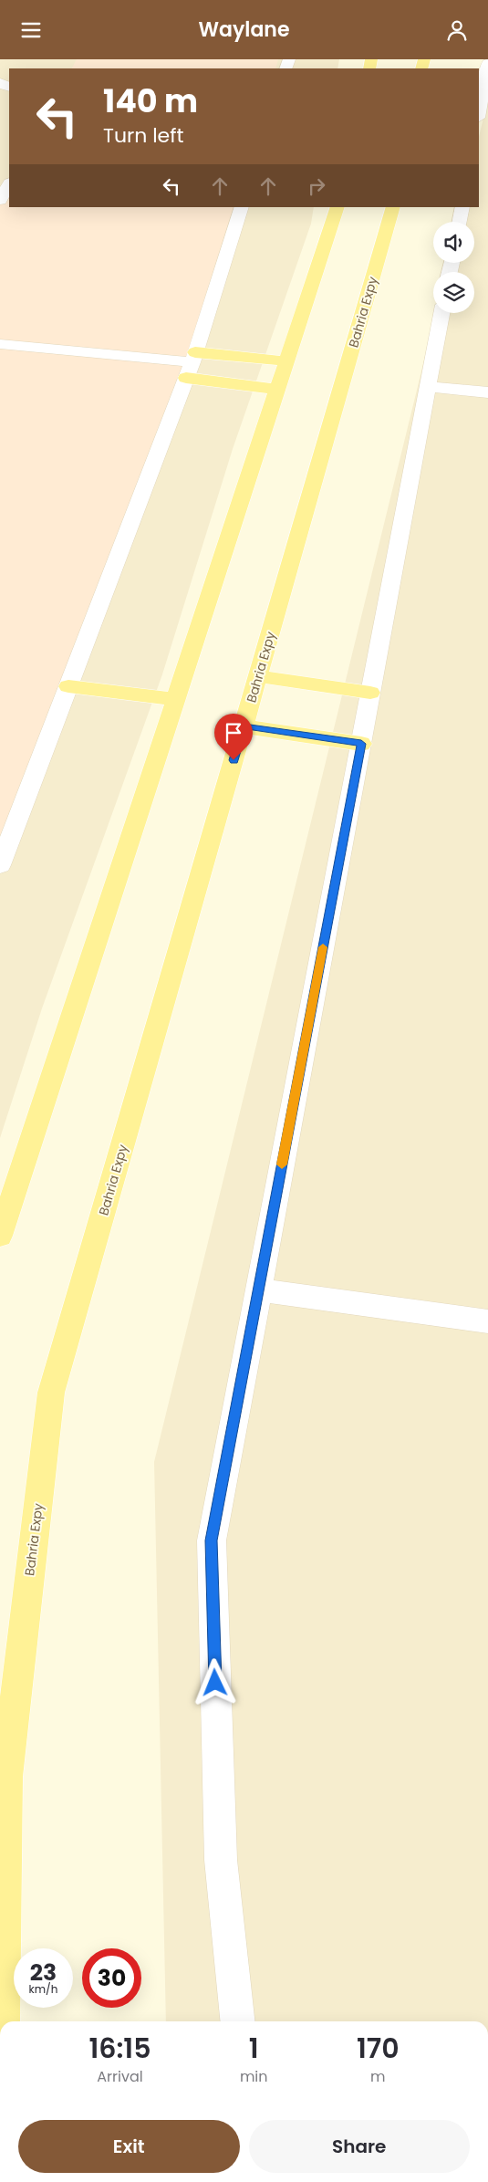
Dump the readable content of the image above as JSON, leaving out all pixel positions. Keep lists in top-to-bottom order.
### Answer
{
  "streets": {
    "main road": ["Bahria Expy"]
  },
  "page": {
    "header": "Waylane",
    "turn": ["140 m", "Turn left"],
    "speed": "23 km/h",
    "limit": "30",
    "eta": [
      "16:15",
      "Arrival",
      "1",
      "min",
      "170",
      "m"
    ],
    "buttons": ["Exit", "Share"]
  }
}
